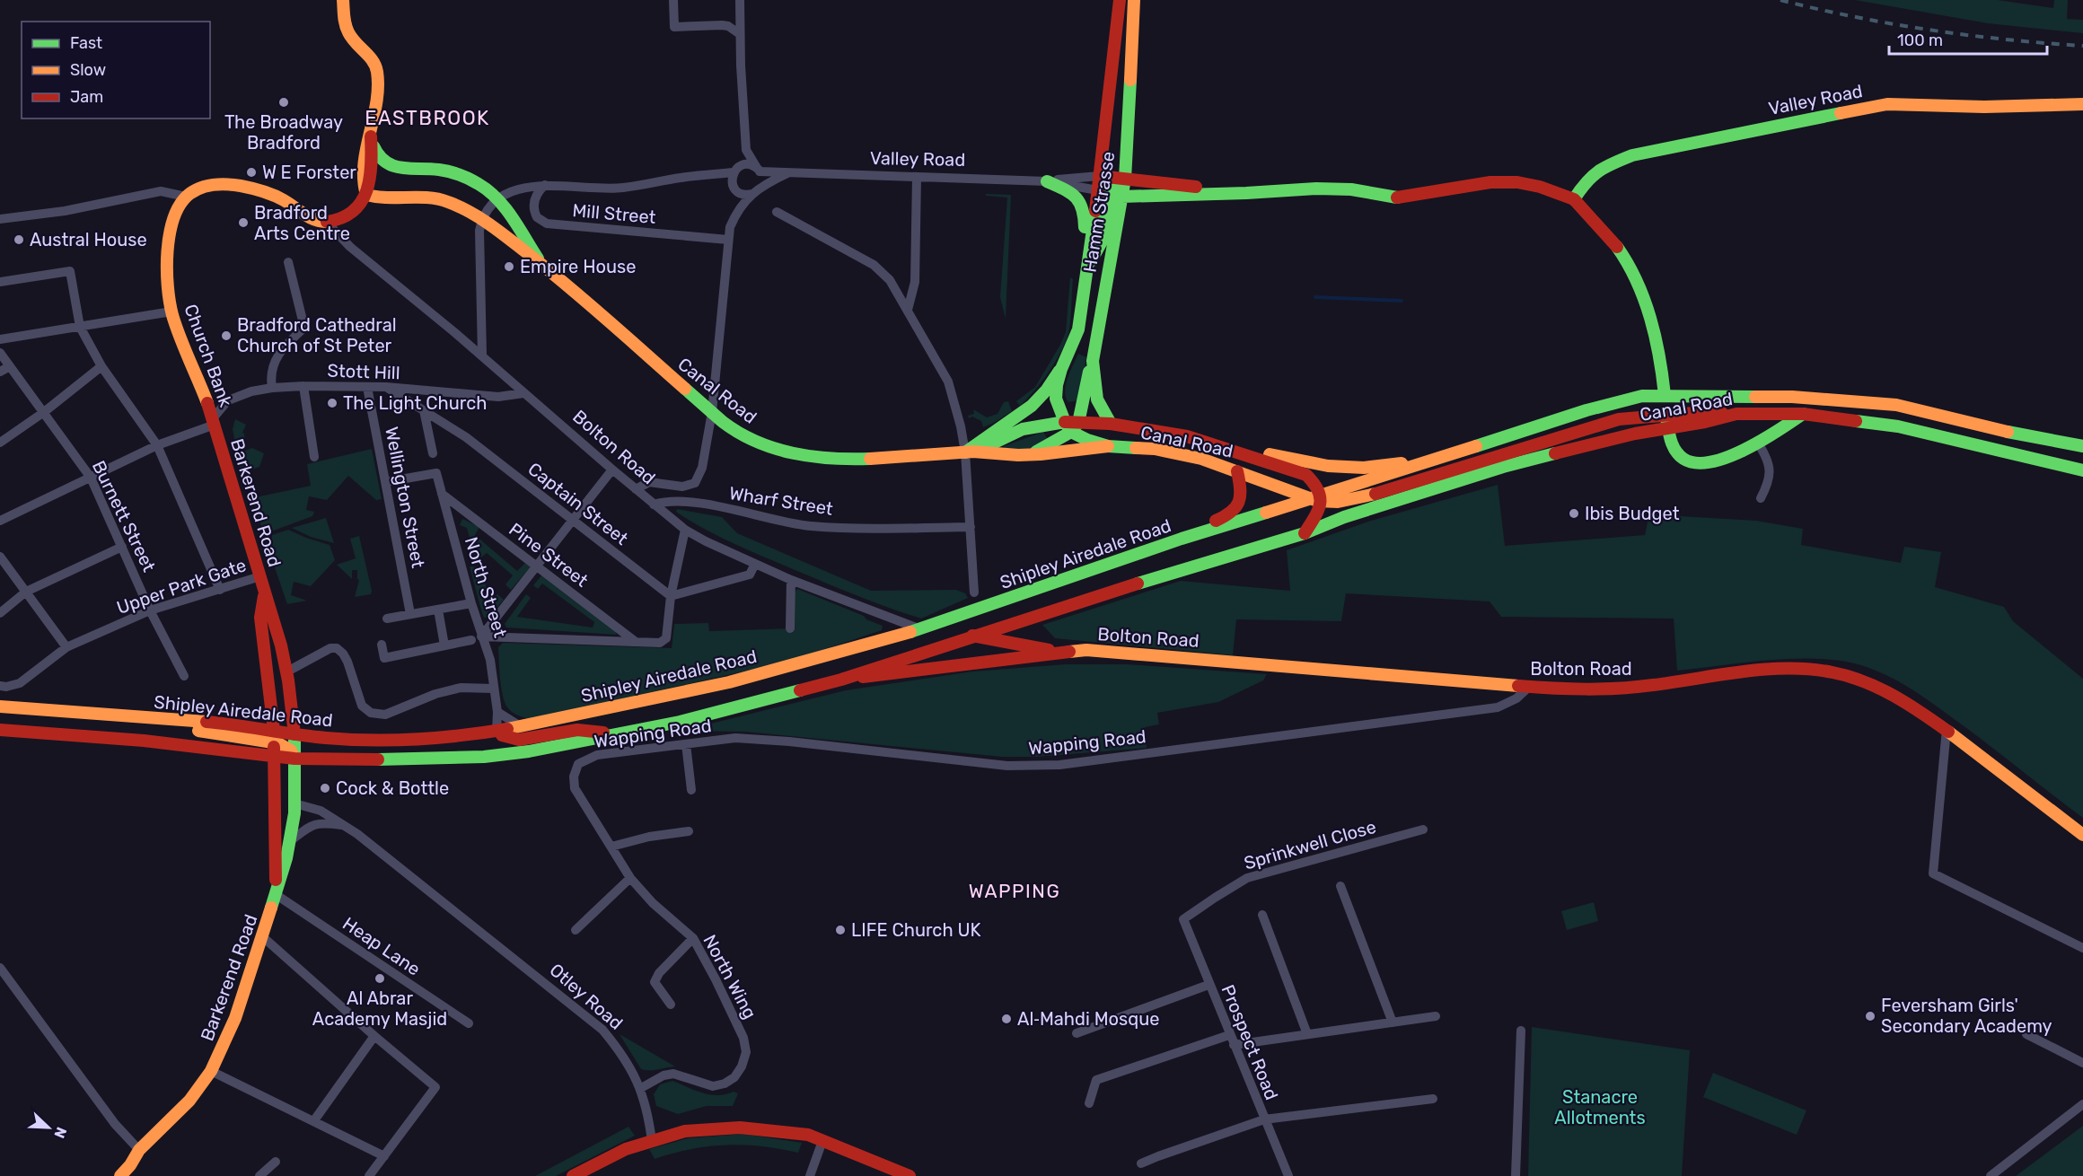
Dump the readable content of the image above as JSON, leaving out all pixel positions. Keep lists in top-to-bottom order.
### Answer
{
  "streets": {
    "main road": [
      "Valley Road",
      "Hamm Strasse",
      "Church Bank",
      "Canal Road",
      "Bolton Road",
      "Barkerend Road",
      "Shipley Airedale Road"
    ],
    "street": [
      "Mill Street",
      "Stott Hill",
      "Wellington Street",
      "Wharf Street",
      "Captain Street",
      "Burnett Street",
      "Pine Street",
      "Upper Park Gate",
      "North Street",
      "Wapping Road",
      "Sprinkwell Close",
      "Heap Lane",
      "North Wing",
      "Otley Road",
      "Prospect Road"
    ]
  },
  "crossings": [
    ["Valley Road", "Hamm Strasse"],
    ["Valley Road", "Canal Road"],
    ["Hamm Strasse", "Canal Road"],
    ["Church Bank", "Stott Hill"],
    ["Church Bank", "Barkerend Road"],
    ["Stott Hill", "Bolton Road"],
    ["Stott Hill", "Wellington Street"],
    ["Stott Hill", "Barkerend Road"],
    ["Stott Hill", "Captain Street"],
    ["Canal Road", "Shipley Airedale Road"],
    ["Bolton Road", "Wharf Street"],
    ["Bolton Road", "Shipley Airedale Road"],
    ["Bolton Road", "Wapping Road"],
    ["Wellington Street", "North Street"],
    ["Barkerend Road", "Shipley Airedale Road"],
    ["Barkerend Road", "Upper Park Gate"],
    ["Barkerend Road", "Heap Lane"],
    ["Barkerend Road", "Otley Road"],
    ["Burnett Street", "Upper Park Gate"],
    ["Shipley Airedale Road", "North Street"],
    ["Pine Street", "North Street"],
    ["Wapping Road", "North Wing"],
    ["Sprinkwell Close", "Prospect Road"],
    ["North Wing", "Otley Road"]
  ],
  "districts": ["EASTBROOK", "WAPPING"],
  "parks": ["Stanacre Allotments"],
  "places": [
    "The Broadway Bradford",
    "W E Forster",
    "Bradford Arts Centre",
    "Austral House",
    "Empire House",
    "Bradford Cathedral Church of St Peter",
    "The Light Church",
    "Ibis Budget",
    "Cock & Bottle",
    "LIFE Church UK",
    "Al Abrar Academy Masjid",
    "Feversham Girls' Secondary Academy",
    "Al‐Mahdi Mosque"
  ],
  "legend": ["Fast", "Slow", "Jam"],
  "scale_bar": "100 m",
  "north": "bottom right"
}
